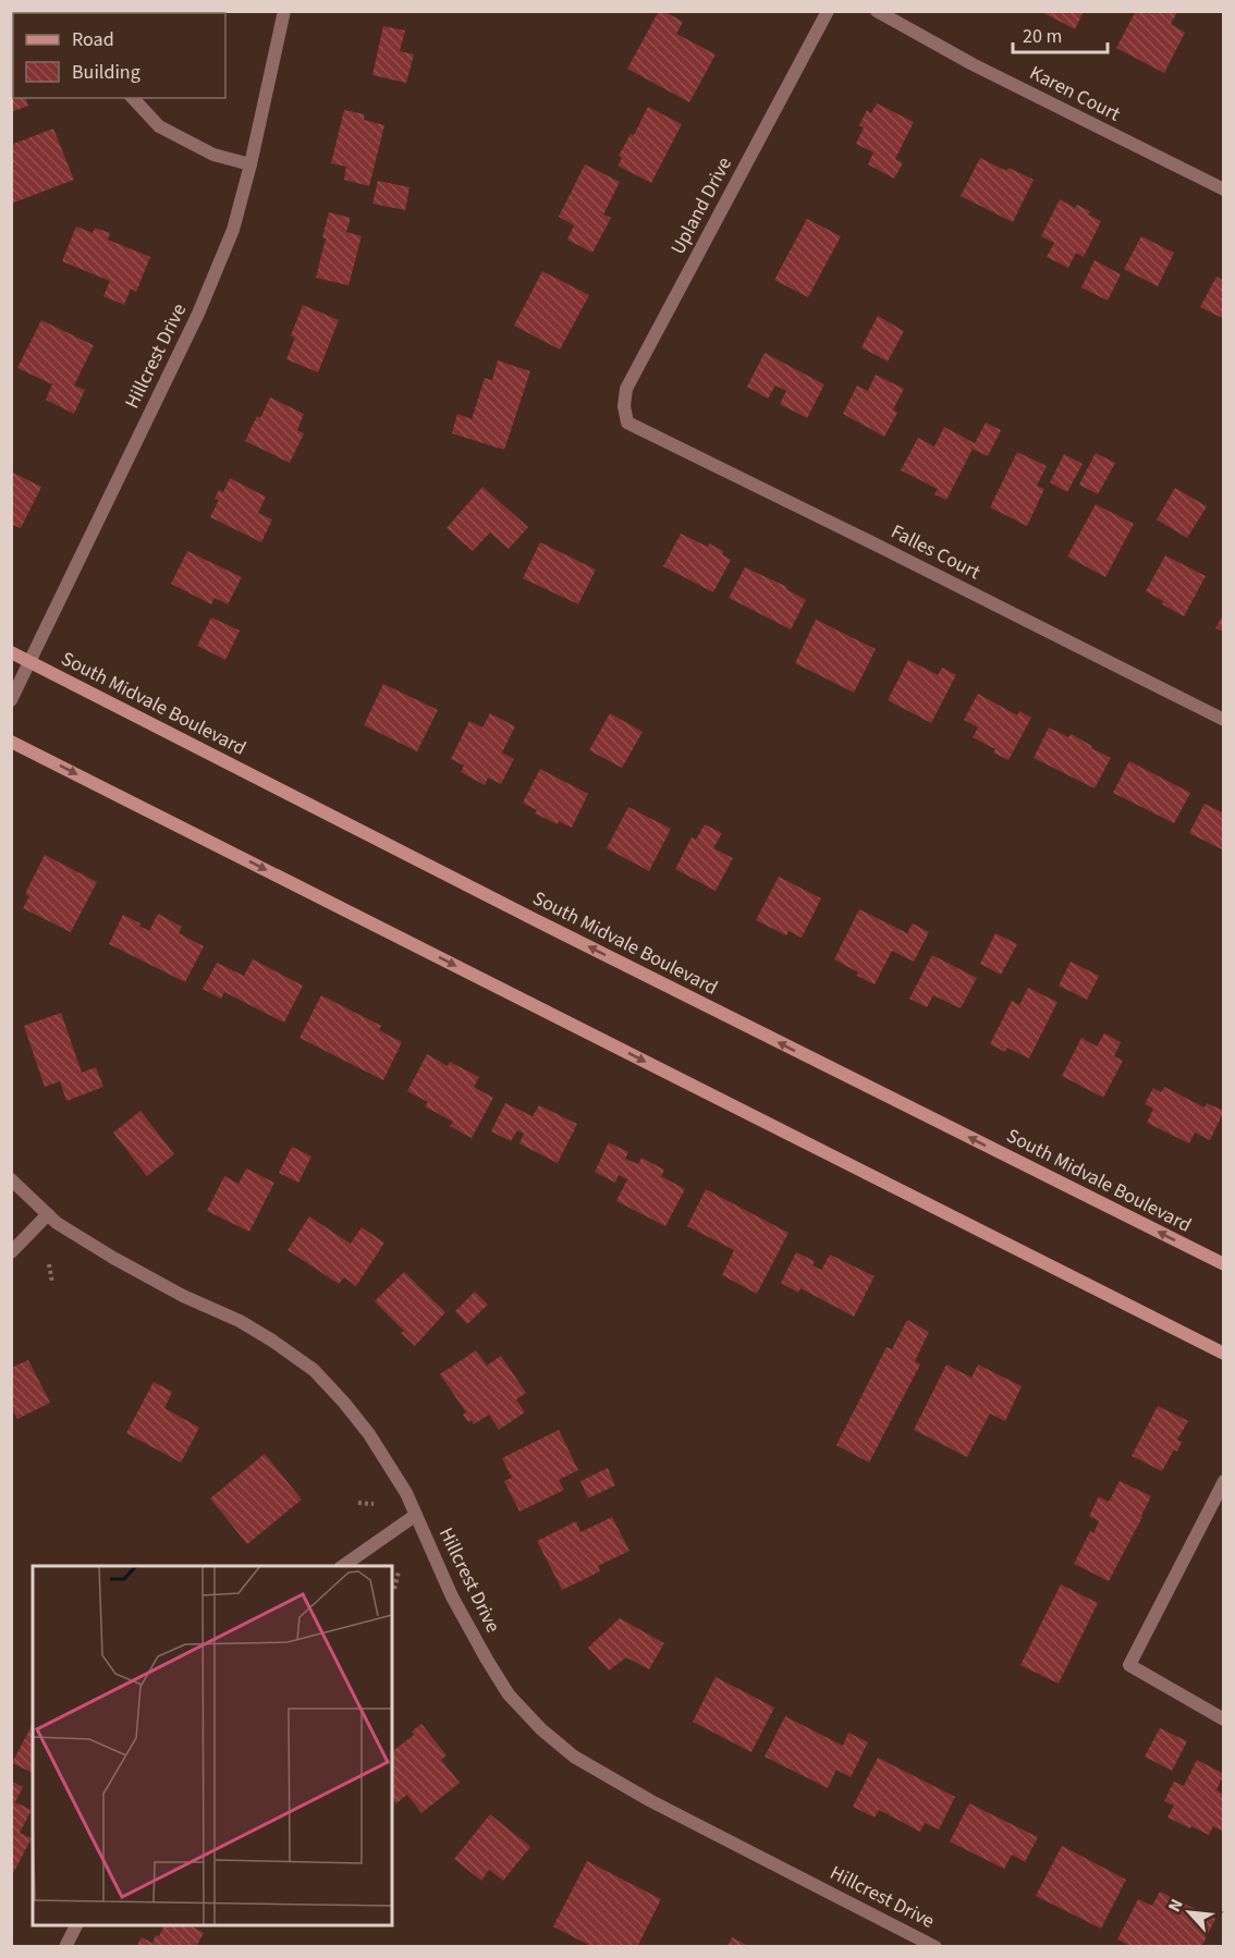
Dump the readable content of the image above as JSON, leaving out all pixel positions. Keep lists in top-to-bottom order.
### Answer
{
  "streets": {
    "main road": ["South Midvale Boulevard"],
    "street": [
      "Karen Court",
      "Upland Drive",
      "Hillcrest Drive",
      "Falles Court"
    ]
  },
  "crossings": [
    ["Upland Drive", "Falles Court"],
    ["Hillcrest Drive", "South Midvale Boulevard"]
  ],
  "legend": ["Road", "Building"],
  "scale_bar": "20 m",
  "north": "top left"
}
